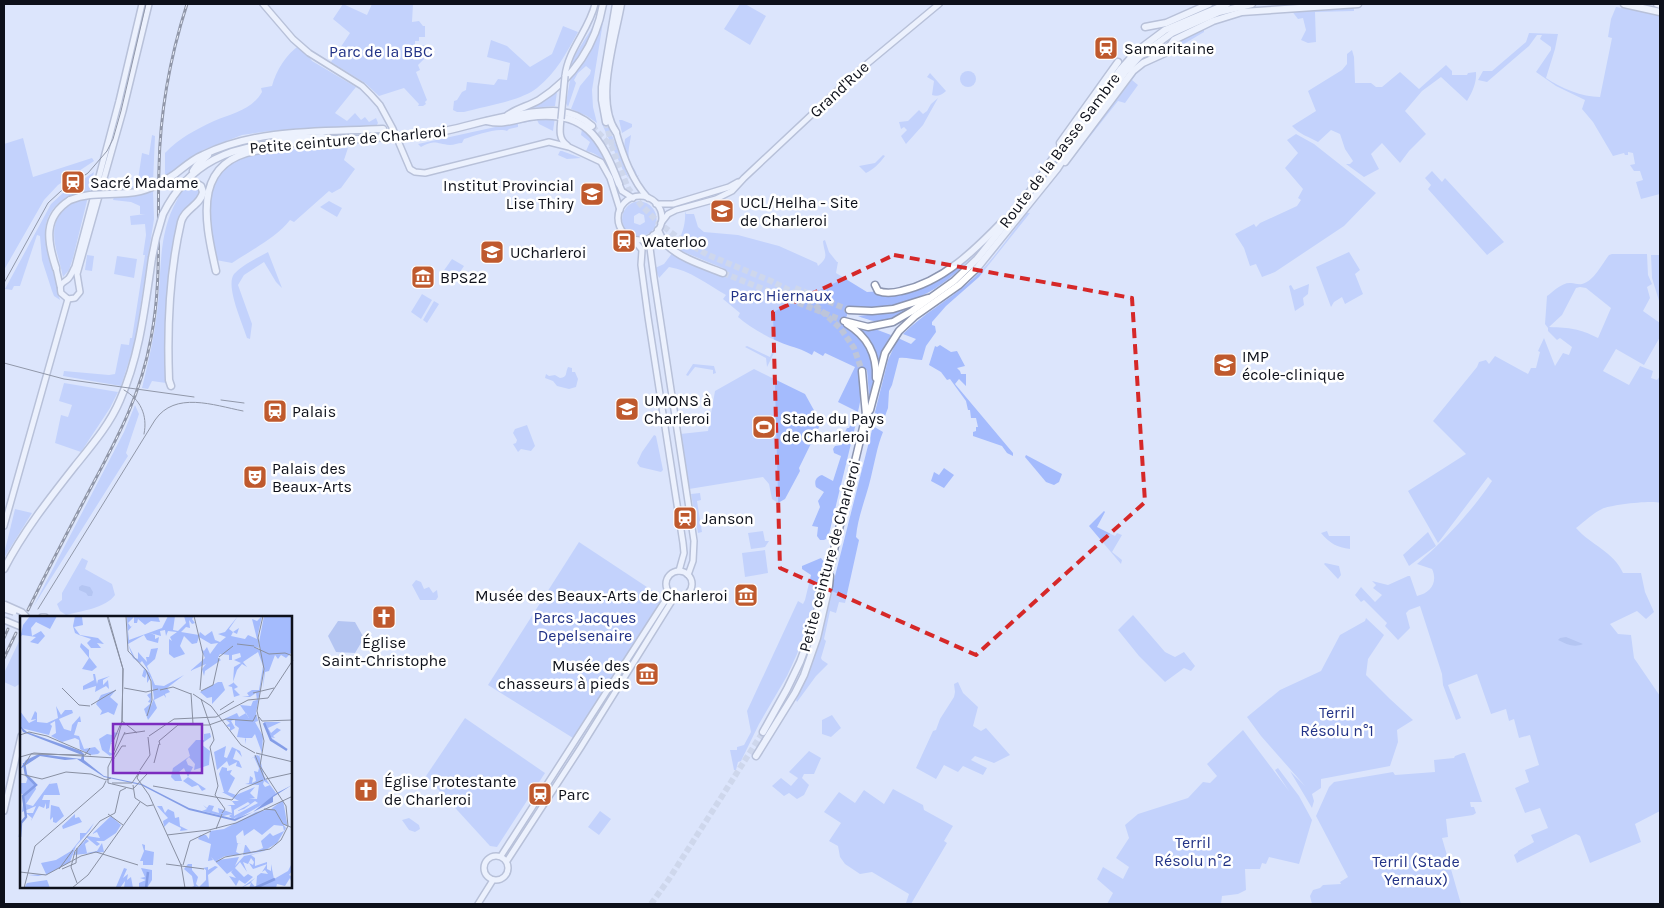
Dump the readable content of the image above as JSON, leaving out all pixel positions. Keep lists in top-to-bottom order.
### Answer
{
  "streets": {
    "highway": ["Petite ceinture de Charleroi", "Route de la Basse Sambre"],
    "main road": ["Grand'Rue"]
  },
  "parks": [
    "Parc de la BBC",
    "Parc Hiernaux",
    "Parcs Jacques Depelsenaire",
    "Terril Résolu n°1",
    "Terril Résolu n°2",
    "Terril (Stade Yernaux)"
  ],
  "places": {
    "station": [
      "Samaritaine",
      "Sacré Madame",
      "Waterloo",
      "Palais",
      "Janson",
      "Parc"
    ],
    "school or university": [
      "Institut Provincial Lise Thiry",
      "UCL/Helha - Site de Charleroi",
      "UCharleroi",
      "IMP école-clinique",
      "UMONS à Charleroi"
    ],
    "museum": ["BPS22", "Musée des Beaux-Arts de Charleroi", "Musée des chasseurs à pieds"],
    "sports": ["Stade du Pays de Charleroi"],
    "theatre": ["Palais des Beaux-Arts"],
    "church": ["Église Saint-Christophe", "Église Protestante de Charleroi"]
  }
}
